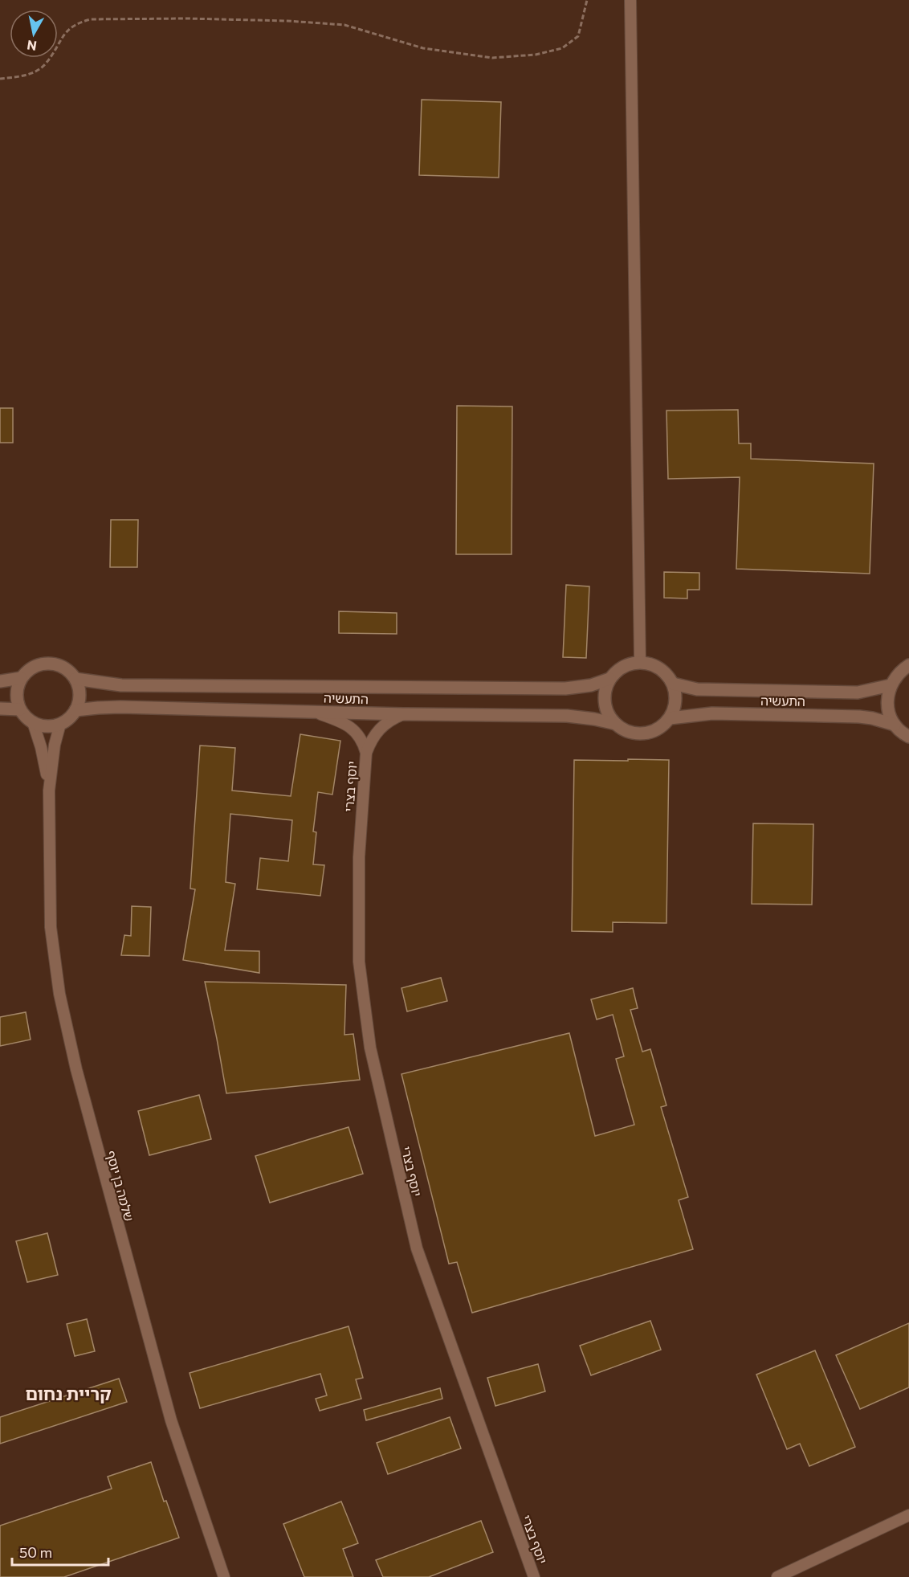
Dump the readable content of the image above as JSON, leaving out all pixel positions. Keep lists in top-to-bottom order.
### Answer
{
  "streets": {
    "street": ["התעשיה", "יוסף בצרי", "שלמה בן יוסף"]
  },
  "crossings": [
    ["התעשיה", "יוסף בצרי"],
    ["התעשיה", "שלמה בן יוסף"]
  ],
  "districts": ["קריית נחום"],
  "scale_bar": "50 m",
  "north": "bottom"
}
